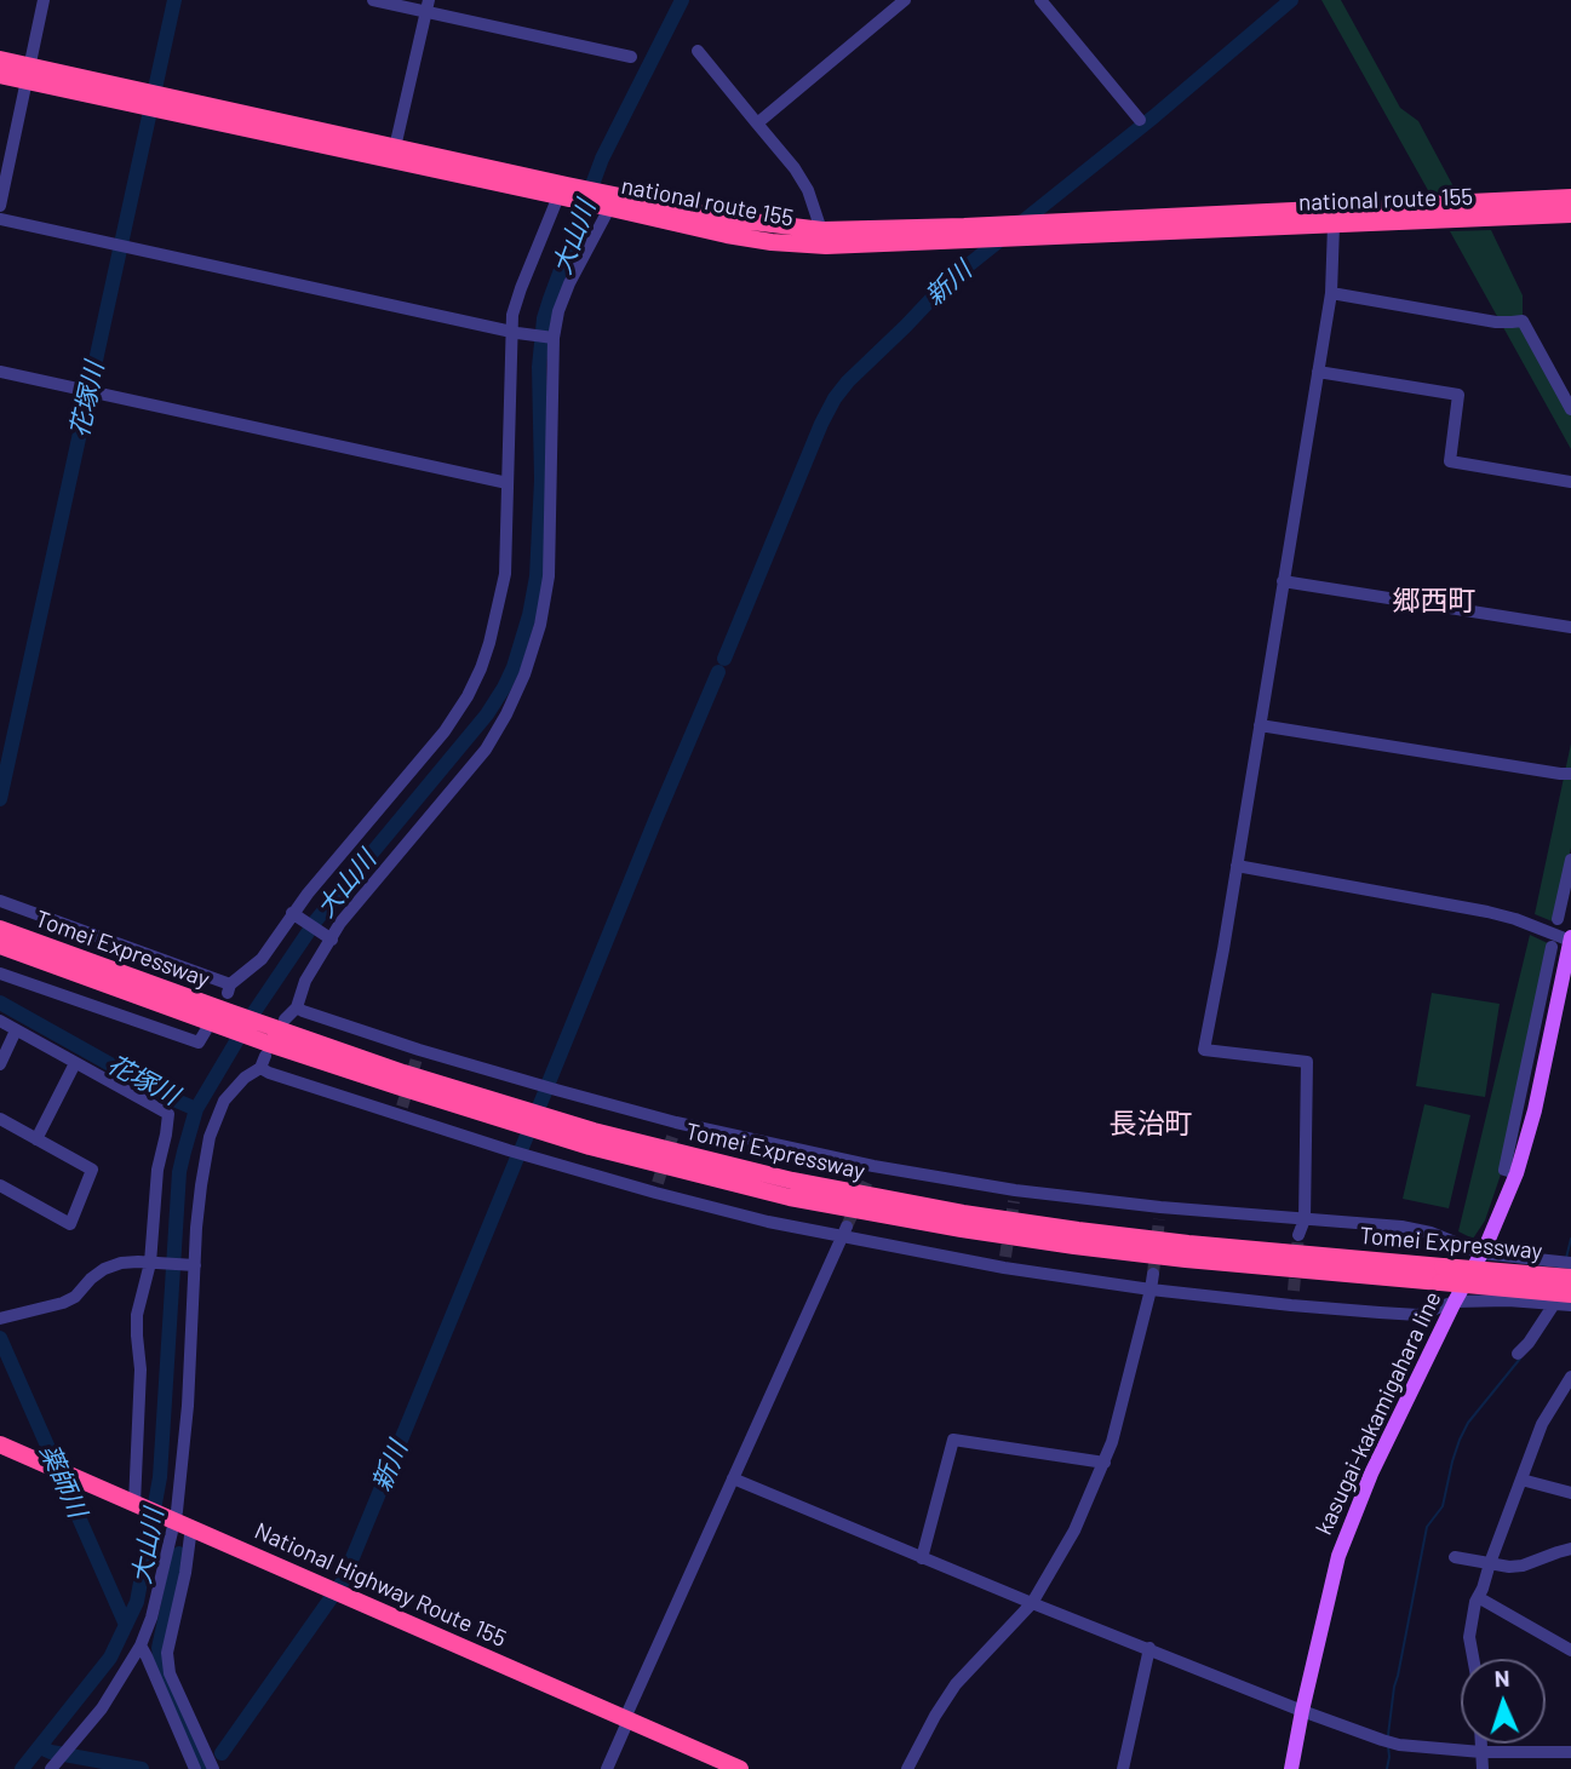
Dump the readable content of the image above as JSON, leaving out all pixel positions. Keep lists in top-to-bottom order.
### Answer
{
  "streets": {
    "highway": ["national route 155", "Tomei Expressway", "National Highway Route 155"],
    "main road": ["kasugai-kakamigahara line"]
  },
  "districts": ["郷西町", "長治町"],
  "water": [
    "大山川",
    "新川",
    "花塚川",
    "薬師川"
  ],
  "north": "top"
}
